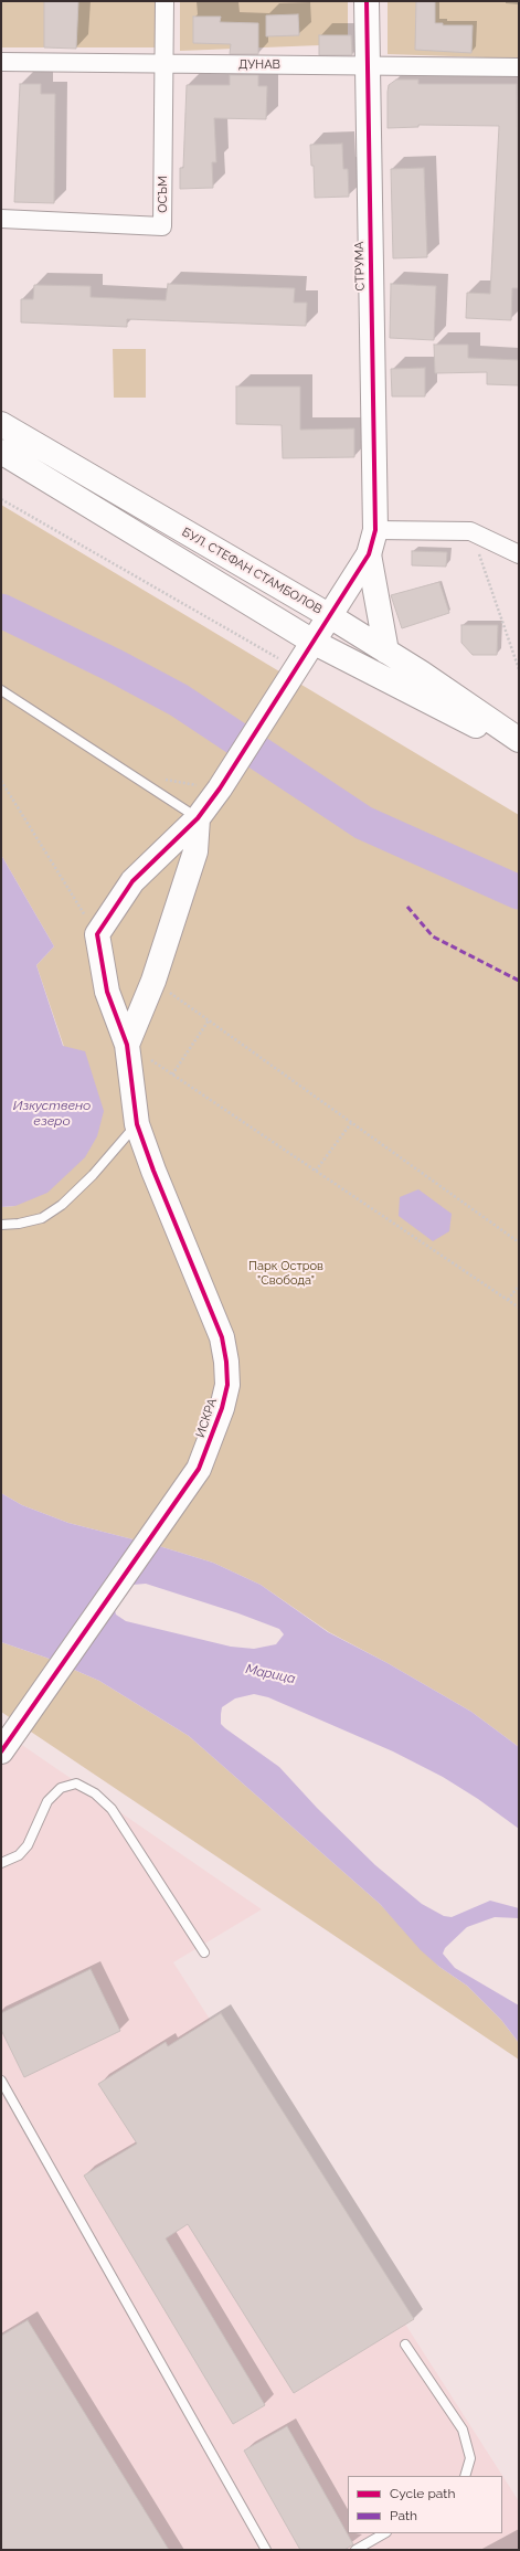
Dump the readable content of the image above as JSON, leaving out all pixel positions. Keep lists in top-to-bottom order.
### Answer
{
  "streets": {
    "street": [
      "ДУНАВ",
      "ОСЪМ",
      "СТРУМА",
      "БУЛ. СТЕФАН СТАМБОЛОВ",
      "ИСКРА"
    ]
  },
  "crossings": [
    ["ДУНАВ", "ОСЪМ"],
    ["ДУНАВ", "СТРУМА"]
  ],
  "water": ["Изкуствено езеро", "Марица"],
  "parks": ["Парк Остров \"Свобода\""],
  "legend": ["Cycle path", "Path"]
}
